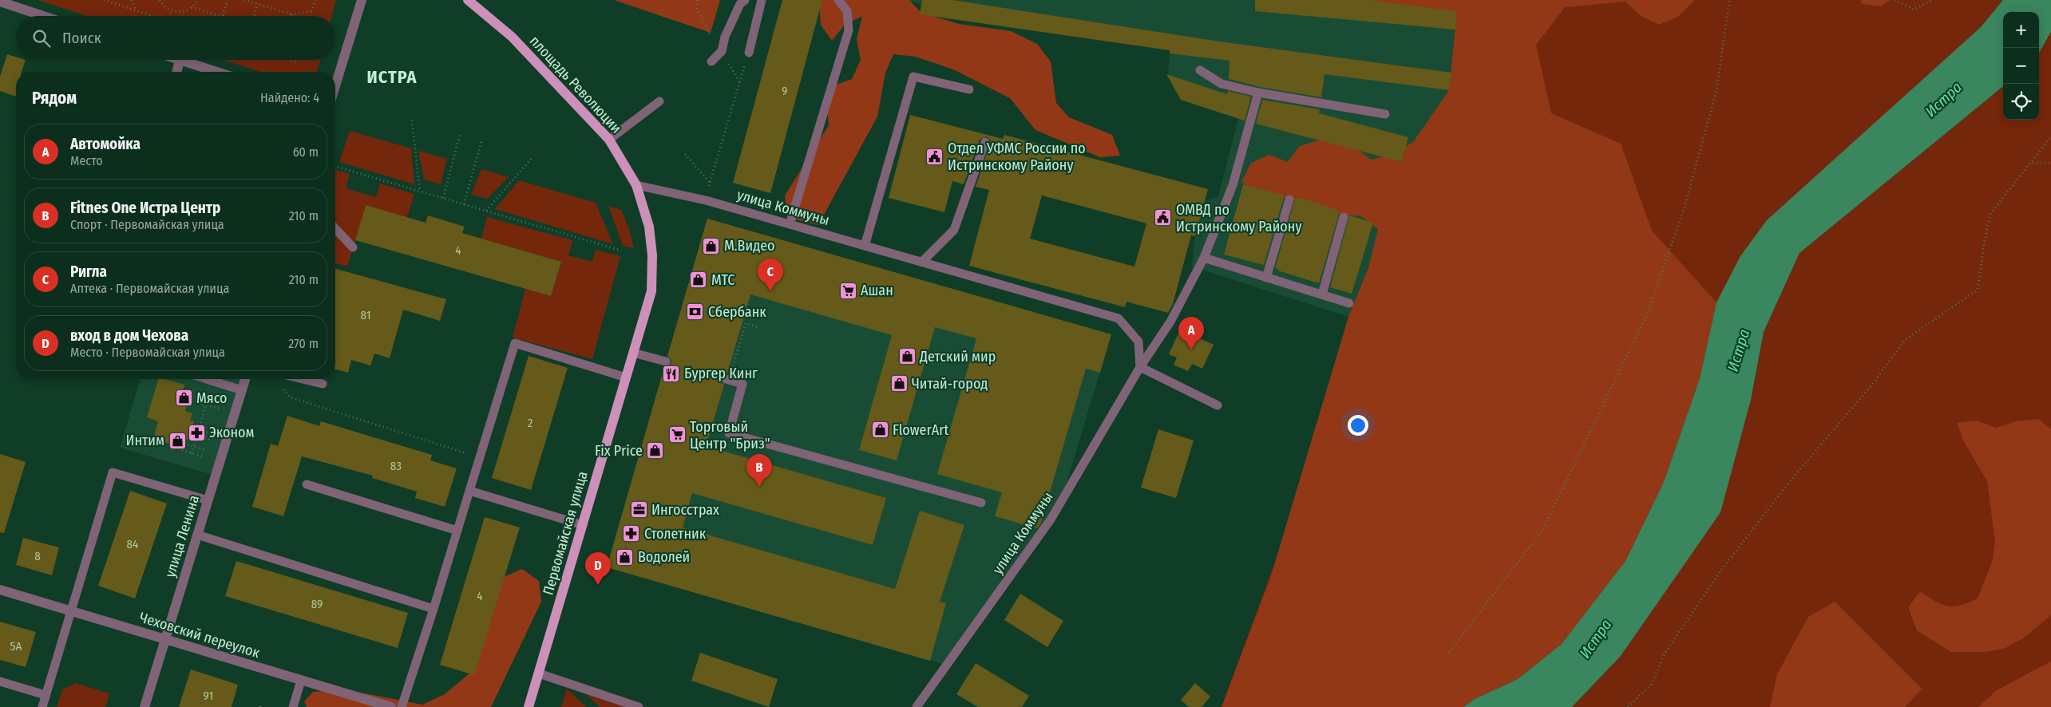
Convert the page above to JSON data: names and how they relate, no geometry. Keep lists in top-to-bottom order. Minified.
{"streets":{"main road":["площадь Революции","Первомайская улица"],"street":["улица Ленина","Чеховский переулок"],"lane":["улица Коммуны"]},"crossings":[["площадь Революции","улица Коммуны"],["площадь Революции","Первомайская улица"],["улица Ленина","Чеховский переулок"]],"districts":["ИСТРА"],"water":["Истра"],"places":{"public building":["Отдел УФМС России по Истринскому Району","ОМВД по Истринскому Району"],"shop":["М.Видео","МТС","Детский мир","Читай-город","Мясо","FlowerArt","Интим","Fix Price","Водолей"],"supermarket":["Ашан","Торговый Центр \"Бриз\""],"bank":["Сбербанк"],"restaurant":["Бургер Кинг"],"pharmacy":["Эконом","Столетник"],"office":["Ингосстрах"]},"house_numbers":["9","4","81","2","83","84","8","4","89","5А","91"],"page":{"map_buttons":["+","−"],"search":"Поиск","heading":["Рядом","Найдено: 4"],"list":[{"mark":"A","name":"Автомойка","note":"Место","value":"60 m"},{"mark":"B","name":"Fitnes One Истра Центр","note":"Спорт · Первомайская улица","value":"210 m"},{"mark":"C","name":"Ригла","note":"Аптека · Первомайская улица","value":"210 m"},{"mark":"D","name":"вход в дом Чехова","note":"Место · Первомайская улица","value":"270 m"}],"pins":["C","A","B","D"]}}
